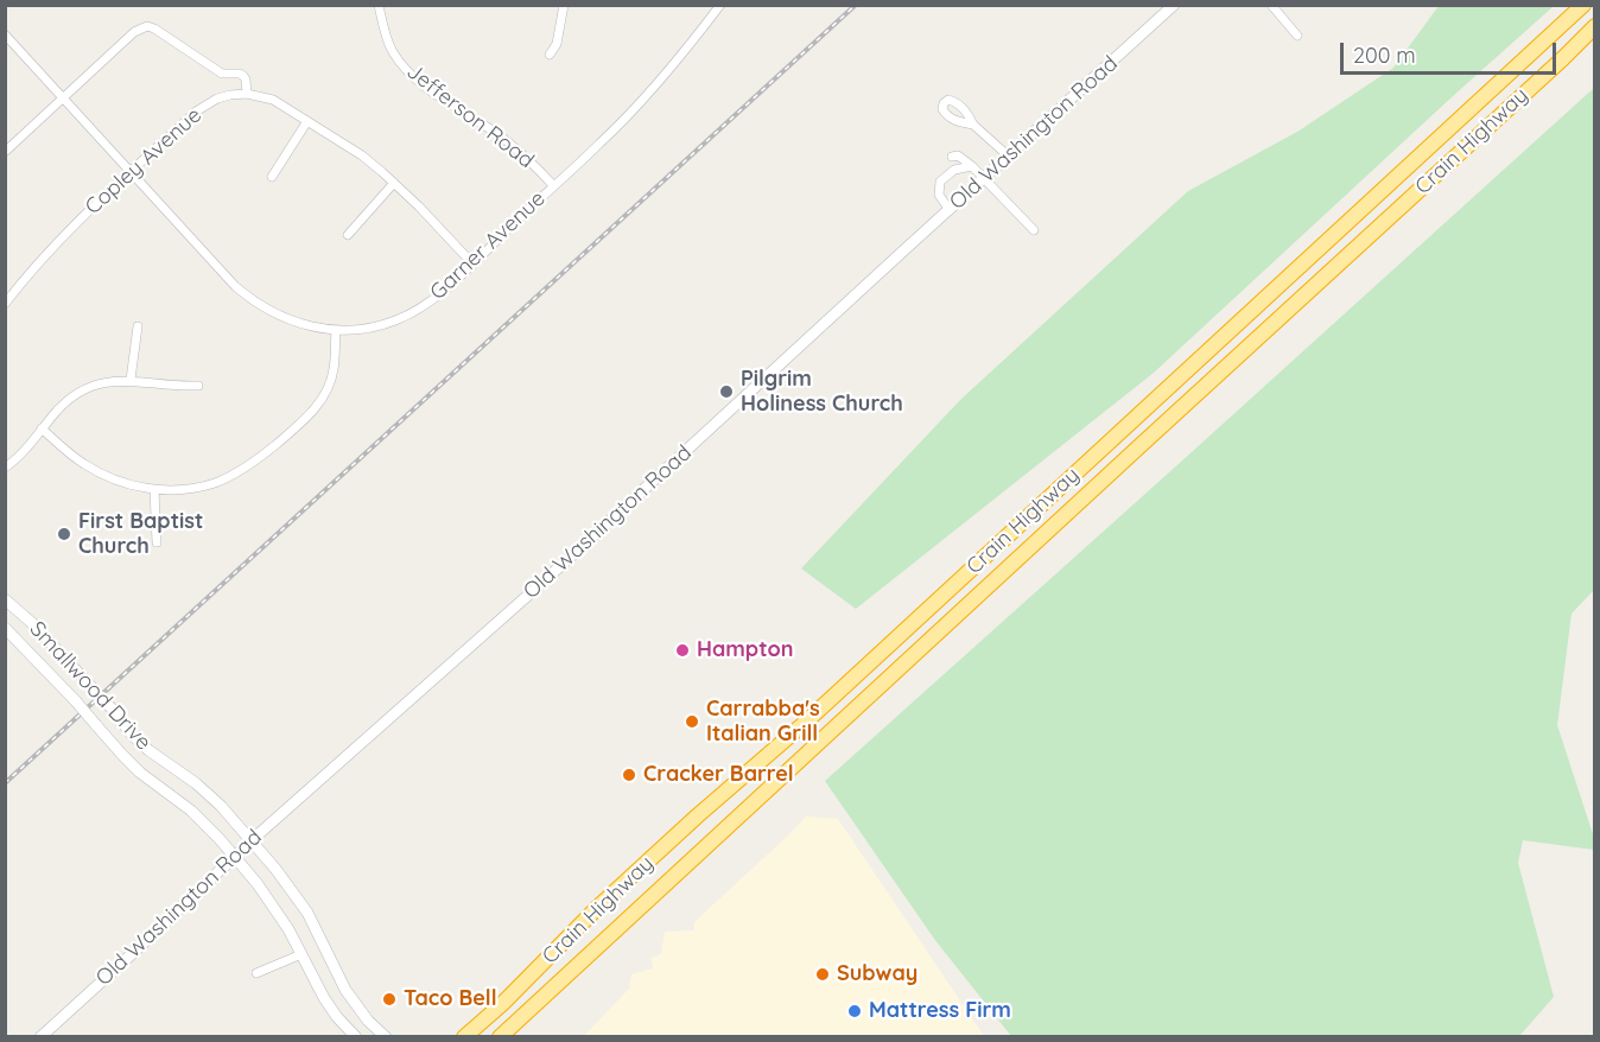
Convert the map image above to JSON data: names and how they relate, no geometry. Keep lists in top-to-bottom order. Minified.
{"streets":{"highway":["Crain Highway"],"main road":["Old Washington Road","Smallwood Drive"],"street":["Jefferson Road","Copley Avenue","Garner Avenue"]},"crossings":[["Jefferson Road","Garner Avenue"],["Old Washington Road","Smallwood Drive"],["Copley Avenue","Garner Avenue"]],"places":["Pilgrim Holiness Church","First Baptist Church","Hampton","Carrabba's Italian Grill","Cracker Barrel","Subway","Taco Bell","Mattress Firm"],"scale_bar":"200 m"}
